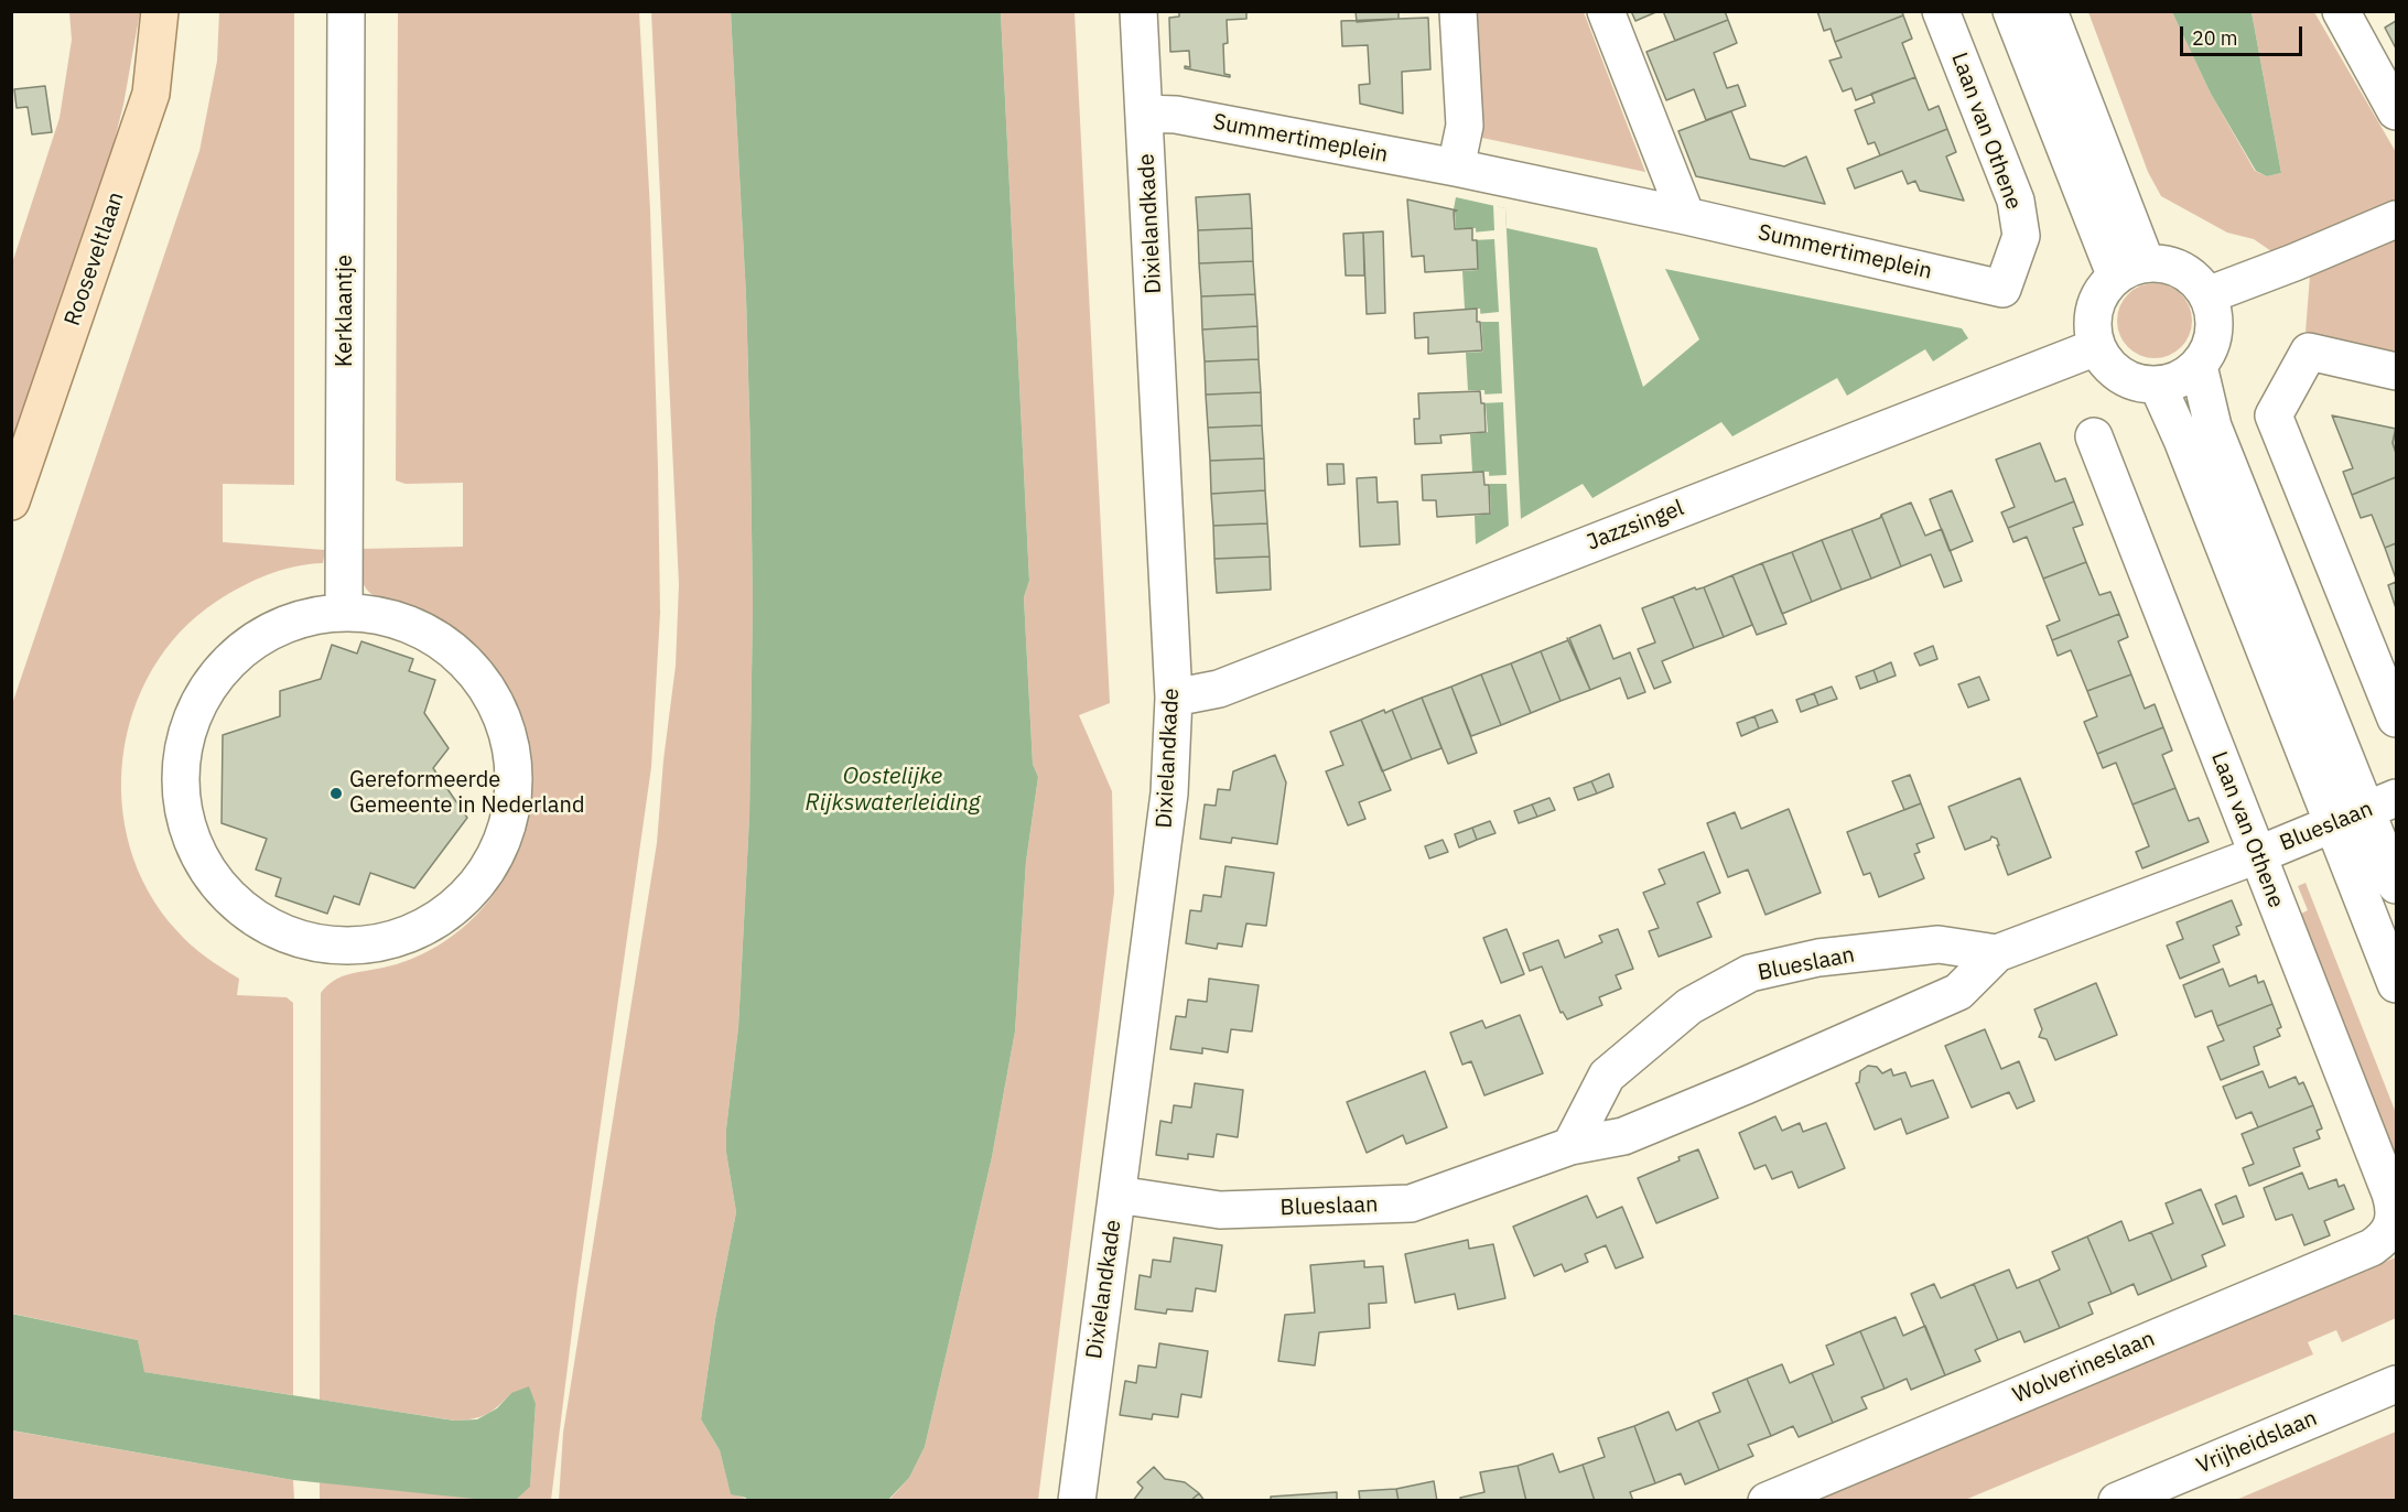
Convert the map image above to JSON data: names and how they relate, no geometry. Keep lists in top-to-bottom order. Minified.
{"streets":{"main road":["Rooseveltlaan"],"street":["Laan van Othene","Summertimeplein","Dixielandkade","Kerklaantje","Jazzsingel","Blueslaan","Wolverineslaan","Vrijheidslaan"]},"crossings":[["Laan van Othene","Summertimeplein"],["Laan van Othene","Blueslaan"],["Laan van Othene","Wolverineslaan"],["Summertimeplein","Dixielandkade"],["Dixielandkade","Jazzsingel"],["Dixielandkade","Blueslaan"]],"water":["Oostelijke Rijkswaterleiding"],"places":["Gereformeerde Gemeente in Nederland"],"scale_bar":"20 m"}
